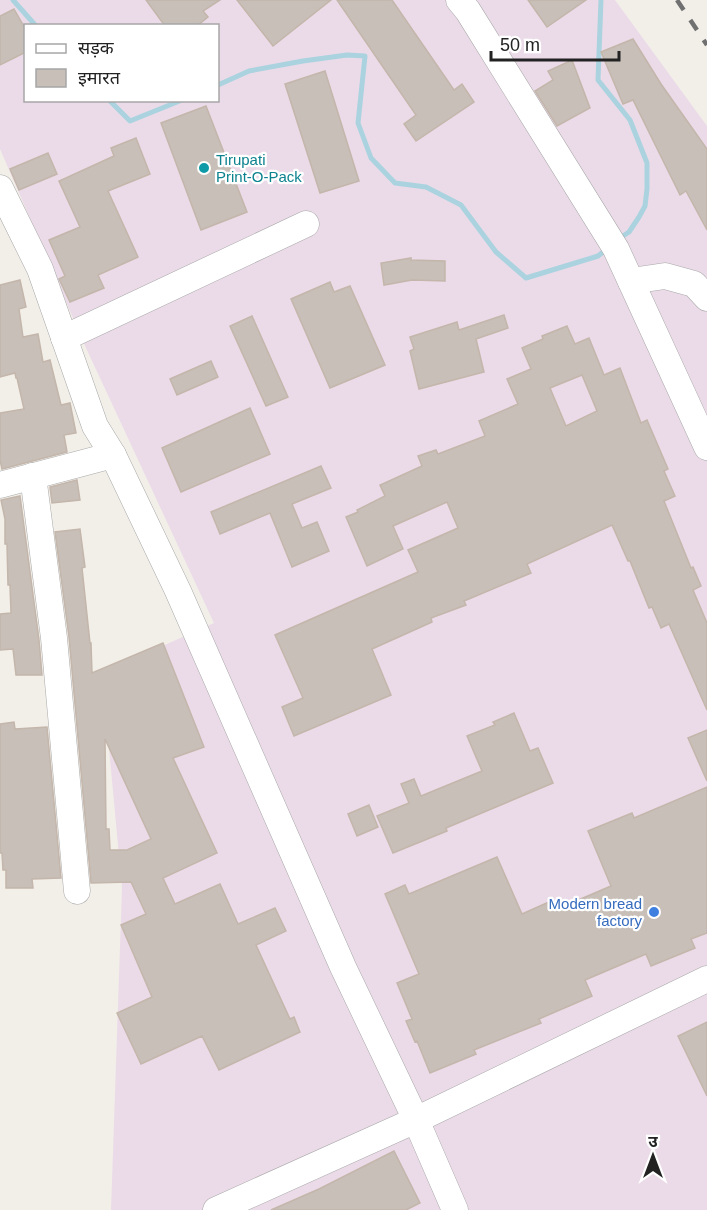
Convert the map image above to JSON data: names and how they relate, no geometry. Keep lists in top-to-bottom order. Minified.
{"places":["Tirupati Print-O-Pack","Modern bread factory"],"legend":["सड़क","इमारत"],"scale_bar":"50 m","north":"top"}
